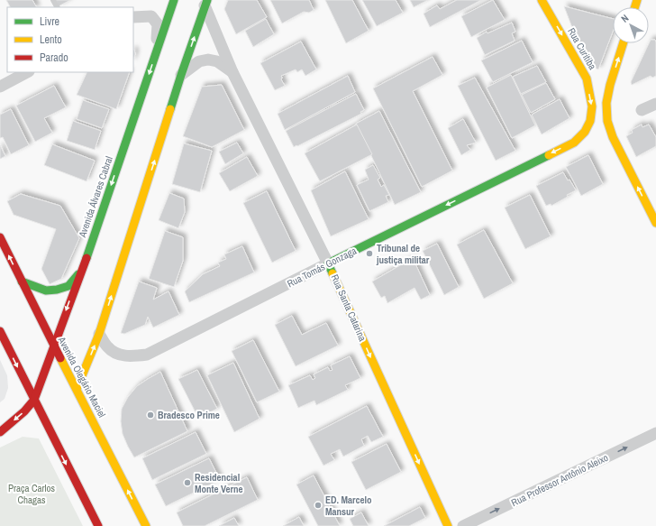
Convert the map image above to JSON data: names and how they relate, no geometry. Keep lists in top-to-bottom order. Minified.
{"streets":{"street":["Rua Curitiba","Avenida Álvares Cabral","Rua Tomás Gonzaga","Rua Santa Catarina","Avenida Olegário Maciel","Rua Professor Antônio Aleixo"]},"crossings":[["Rua Curitiba","Rua Tomás Gonzaga"],["Avenida Álvares Cabral","Avenida Olegário Maciel"],["Rua Tomás Gonzaga","Rua Santa Catarina"]],"one_way":["Rua Tomás Gonzaga","Rua Santa Catarina","Rua Professor Antônio Aleixo"],"parks":["Praça Carlos Chagas"],"places":["Tribunal de justiça militar","Bradesco Prime","Residencial Monte Verne","ED. Marcelo Mansur"],"legend":["Livre","Lento","Parado"],"north":"top left"}
